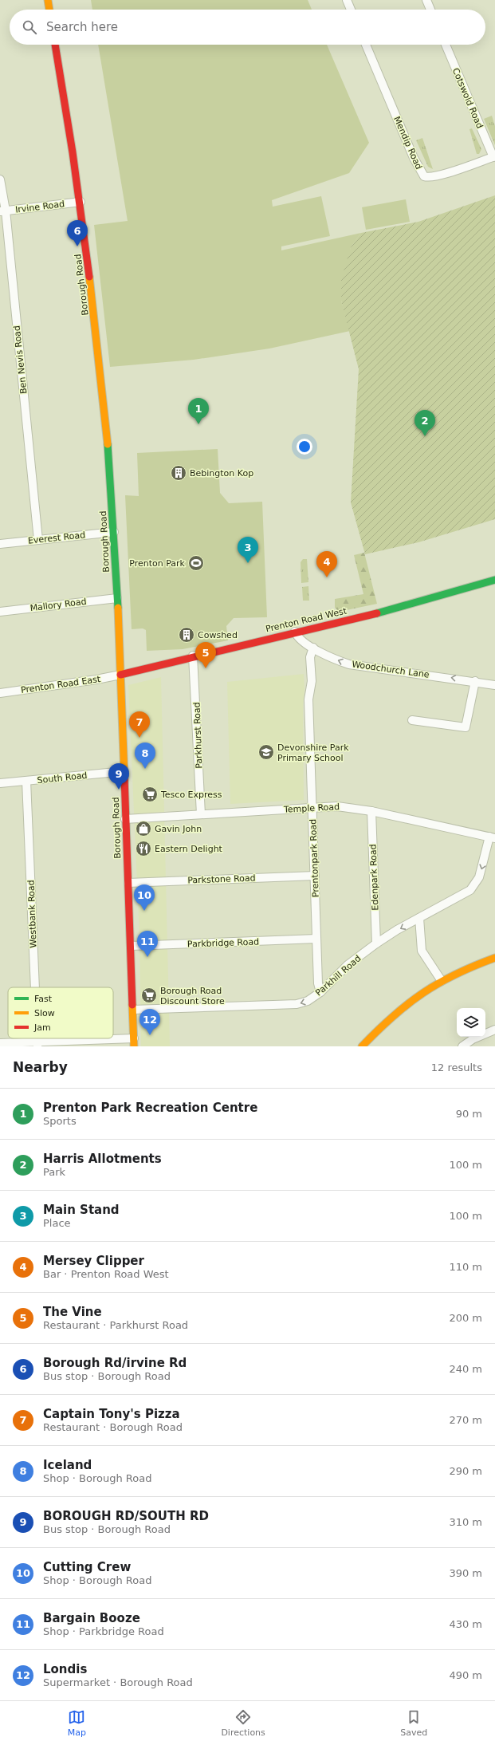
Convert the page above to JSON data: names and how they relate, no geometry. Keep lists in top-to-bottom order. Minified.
{"streets":{"main road":["Borough Road","Prenton Road West"],"street":["Cotswold Road","Mendip Road","Irvine Road","Ben Nevis Road","Everest Road","Mallory Road","Woodchurch Lane","Prenton Road East","Parkhurst Road","South Road","Temple Road","Prentonpark Road","Edenpark Road","Parkstone Road","Westbank Road","Parkbridge Road","Parkhill Road"]},"crossings":[["Cotswold Road","Mendip Road"],["Irvine Road","Borough Road"],["Irvine Road","Ben Nevis Road"],["Borough Road","Everest Road"],["Borough Road","Mallory Road"],["Borough Road","Prenton Road West"],["Borough Road","Prenton Road East"],["Borough Road","South Road"],["Borough Road","Temple Road"],["Borough Road","Parkstone Road"],["Borough Road","Parkbridge Road"],["Borough Road","Parkhill Road"],["Ben Nevis Road","Everest Road"],["Prenton Road West","Woodchurch Lane"],["Prenton Road West","Prenton Road East"],["Prenton Road West","Parkhurst Road"],["Woodchurch Lane","Prentonpark Road"],["Parkhurst Road","Temple Road"],["South Road","Westbank Road"],["Temple Road","Prentonpark Road"],["Temple Road","Edenpark Road"],["Temple Road","Parkhill Road"],["Prentonpark Road","Parkstone Road"],["Prentonpark Road","Parkbridge Road"],["Prentonpark Road","Parkhill Road"],["Edenpark Road","Parkhill Road"]],"one_way":["Woodchurch Lane","Parkhill Road"],"places":{"building":["Bebington Kop","Cowshed"],"sports":["Prenton Park"],"school or university":["Devonshire Park Primary School"],"supermarket":["Tesco Express","Borough Road Discount Store"],"shop":["Gavin John"],"restaurant":["Eastern Delight"]},"legend":["Fast","Slow","Jam"],"page":{"search":"Search here","pins":["6","1","2","3","4","5","7","8","9","10","11","12"],"heading":["Nearby","12 results"],"list":[{"mark":"1","name":"Prenton Park Recreation Centre","note":"Sports","value":"90 m"},{"mark":"2","name":"Harris Allotments","note":"Park","value":"100 m"},{"mark":"3","name":"Main Stand","note":"Place","value":"100 m"},{"mark":"4","name":"Mersey Clipper","note":"Bar · Prenton Road West","value":"110 m"},{"mark":"5","name":"The Vine","note":"Restaurant · Parkhurst Road","value":"200 m"},{"mark":"6","name":"Borough Rd/irvine Rd","note":"Bus stop · Borough Road","value":"240 m"},{"mark":"7","name":"Captain Tony's Pizza","note":"Restaurant · Borough Road","value":"270 m"},{"mark":"8","name":"Iceland","note":"Shop · Borough Road","value":"290 m"},{"mark":"9","name":"BOROUGH RD/SOUTH RD","note":"Bus stop · Borough Road","value":"310 m"},{"mark":"10","name":"Cutting Crew","note":"Shop · Borough Road","value":"390 m"},{"mark":"11","name":"Bargain Booze","note":"Shop · Parkbridge Road","value":"430 m"},{"mark":"12","name":"Londis","note":"Supermarket · Borough Road","value":"490 m"}],"nav":["Map","Directions","Saved"]}}
